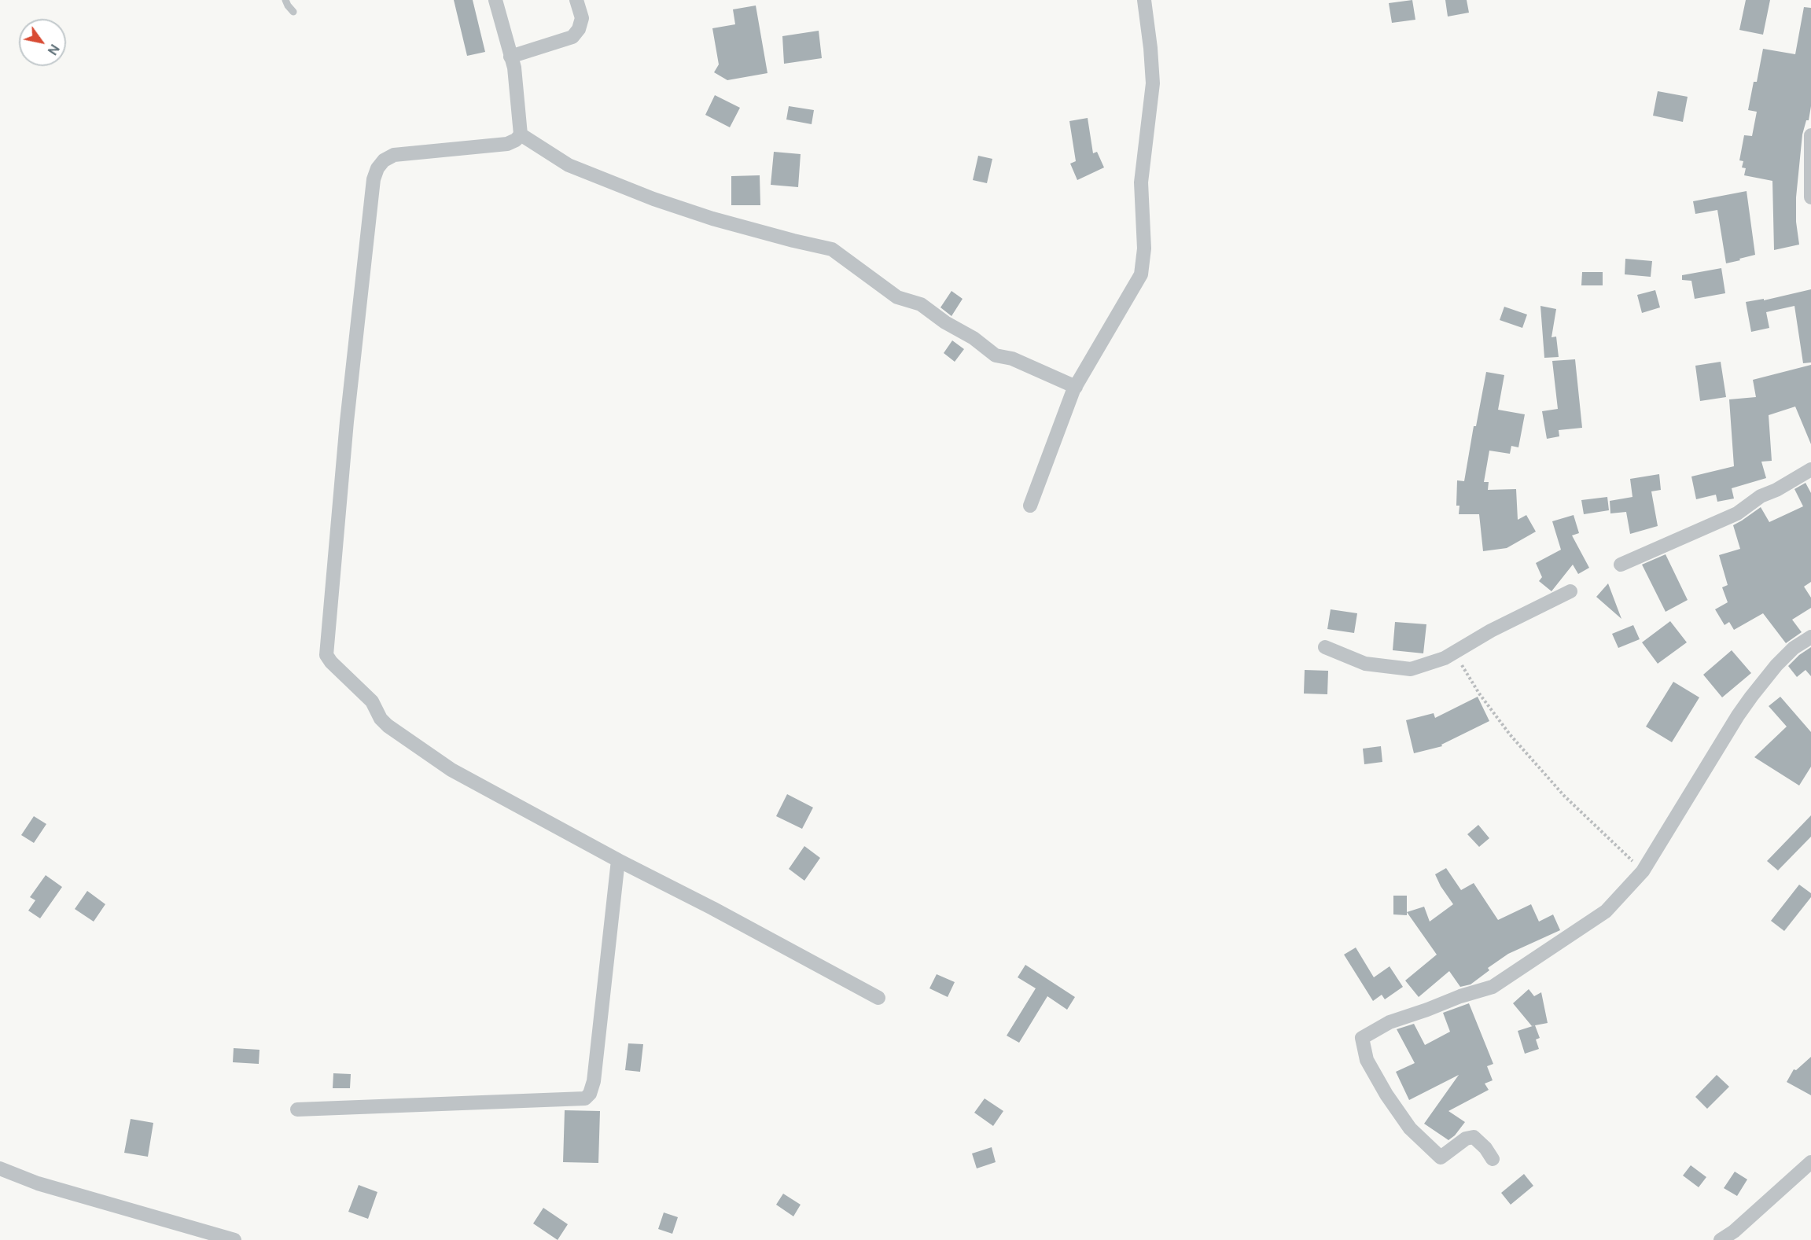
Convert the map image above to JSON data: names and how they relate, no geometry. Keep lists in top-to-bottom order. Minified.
{"north":"bottom right"}
